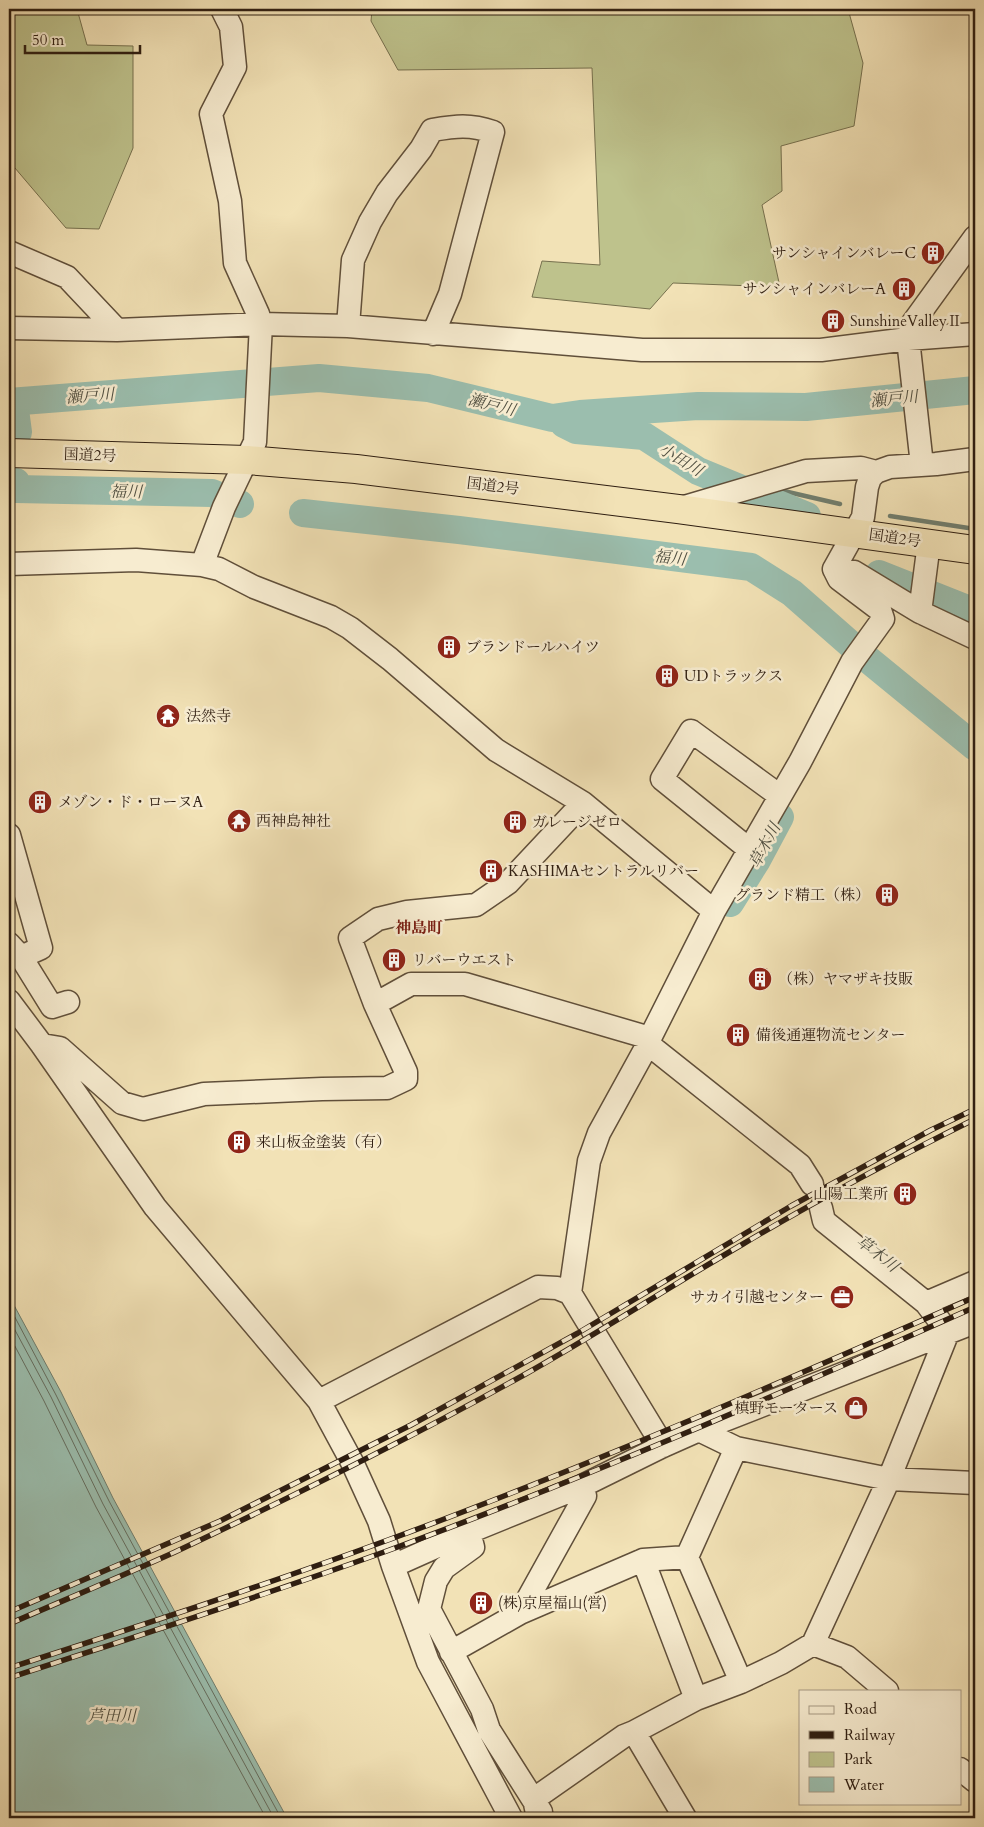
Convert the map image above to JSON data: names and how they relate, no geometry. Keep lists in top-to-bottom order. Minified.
{"streets":{"highway":["国道2号"]},"districts":["神島町"],"water":["瀬戸川","小田川","福川","草木川","芦田川"],"places":{"building":["サンシャインバレーC","サンシャインバレーA","SunshineValleyⅡ","ブランドールハイツ","UDトラックス","メゾン・ド・ローヌA","ガレージゼロ","KASHIMAセントラルリバー","グランド精工（株）","リバーウエスト","（株）ヤマザキ技販","備後通運物流センター","来山板金塗装（有）","山陽工業所","(株)京屋福山(営)"],"temple":["法然寺","西神島神社"],"office":["サカイ引越センター"],"shop":["槙野モータース"]},"legend":["Road","Railway","Park","Water"],"scale_bar":"50 m"}
